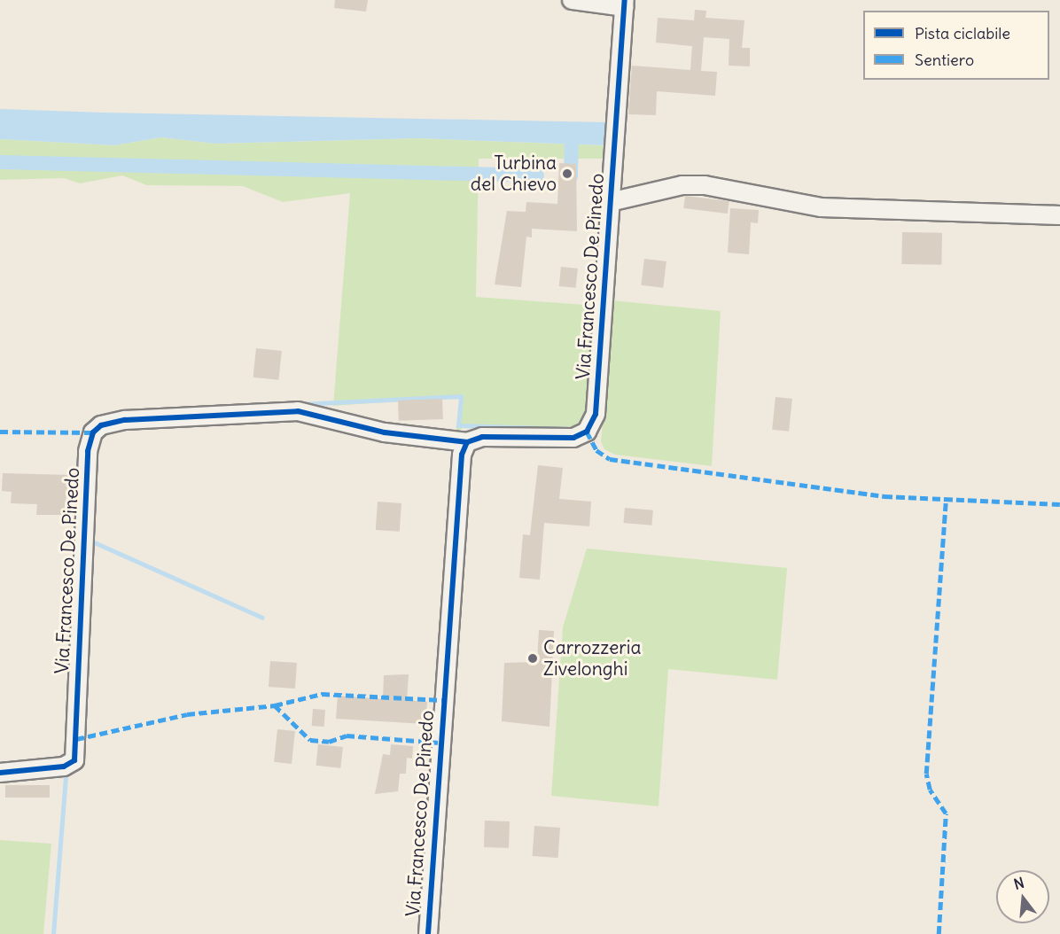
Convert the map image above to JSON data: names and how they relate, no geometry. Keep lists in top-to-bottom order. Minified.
{"streets":{"street":["Via Francesco De Pinedo"]},"places":["Turbina del Chievo","Carrozzeria Zivelonghi"],"legend":["Pista ciclabile","Sentiero"],"north":"top"}
